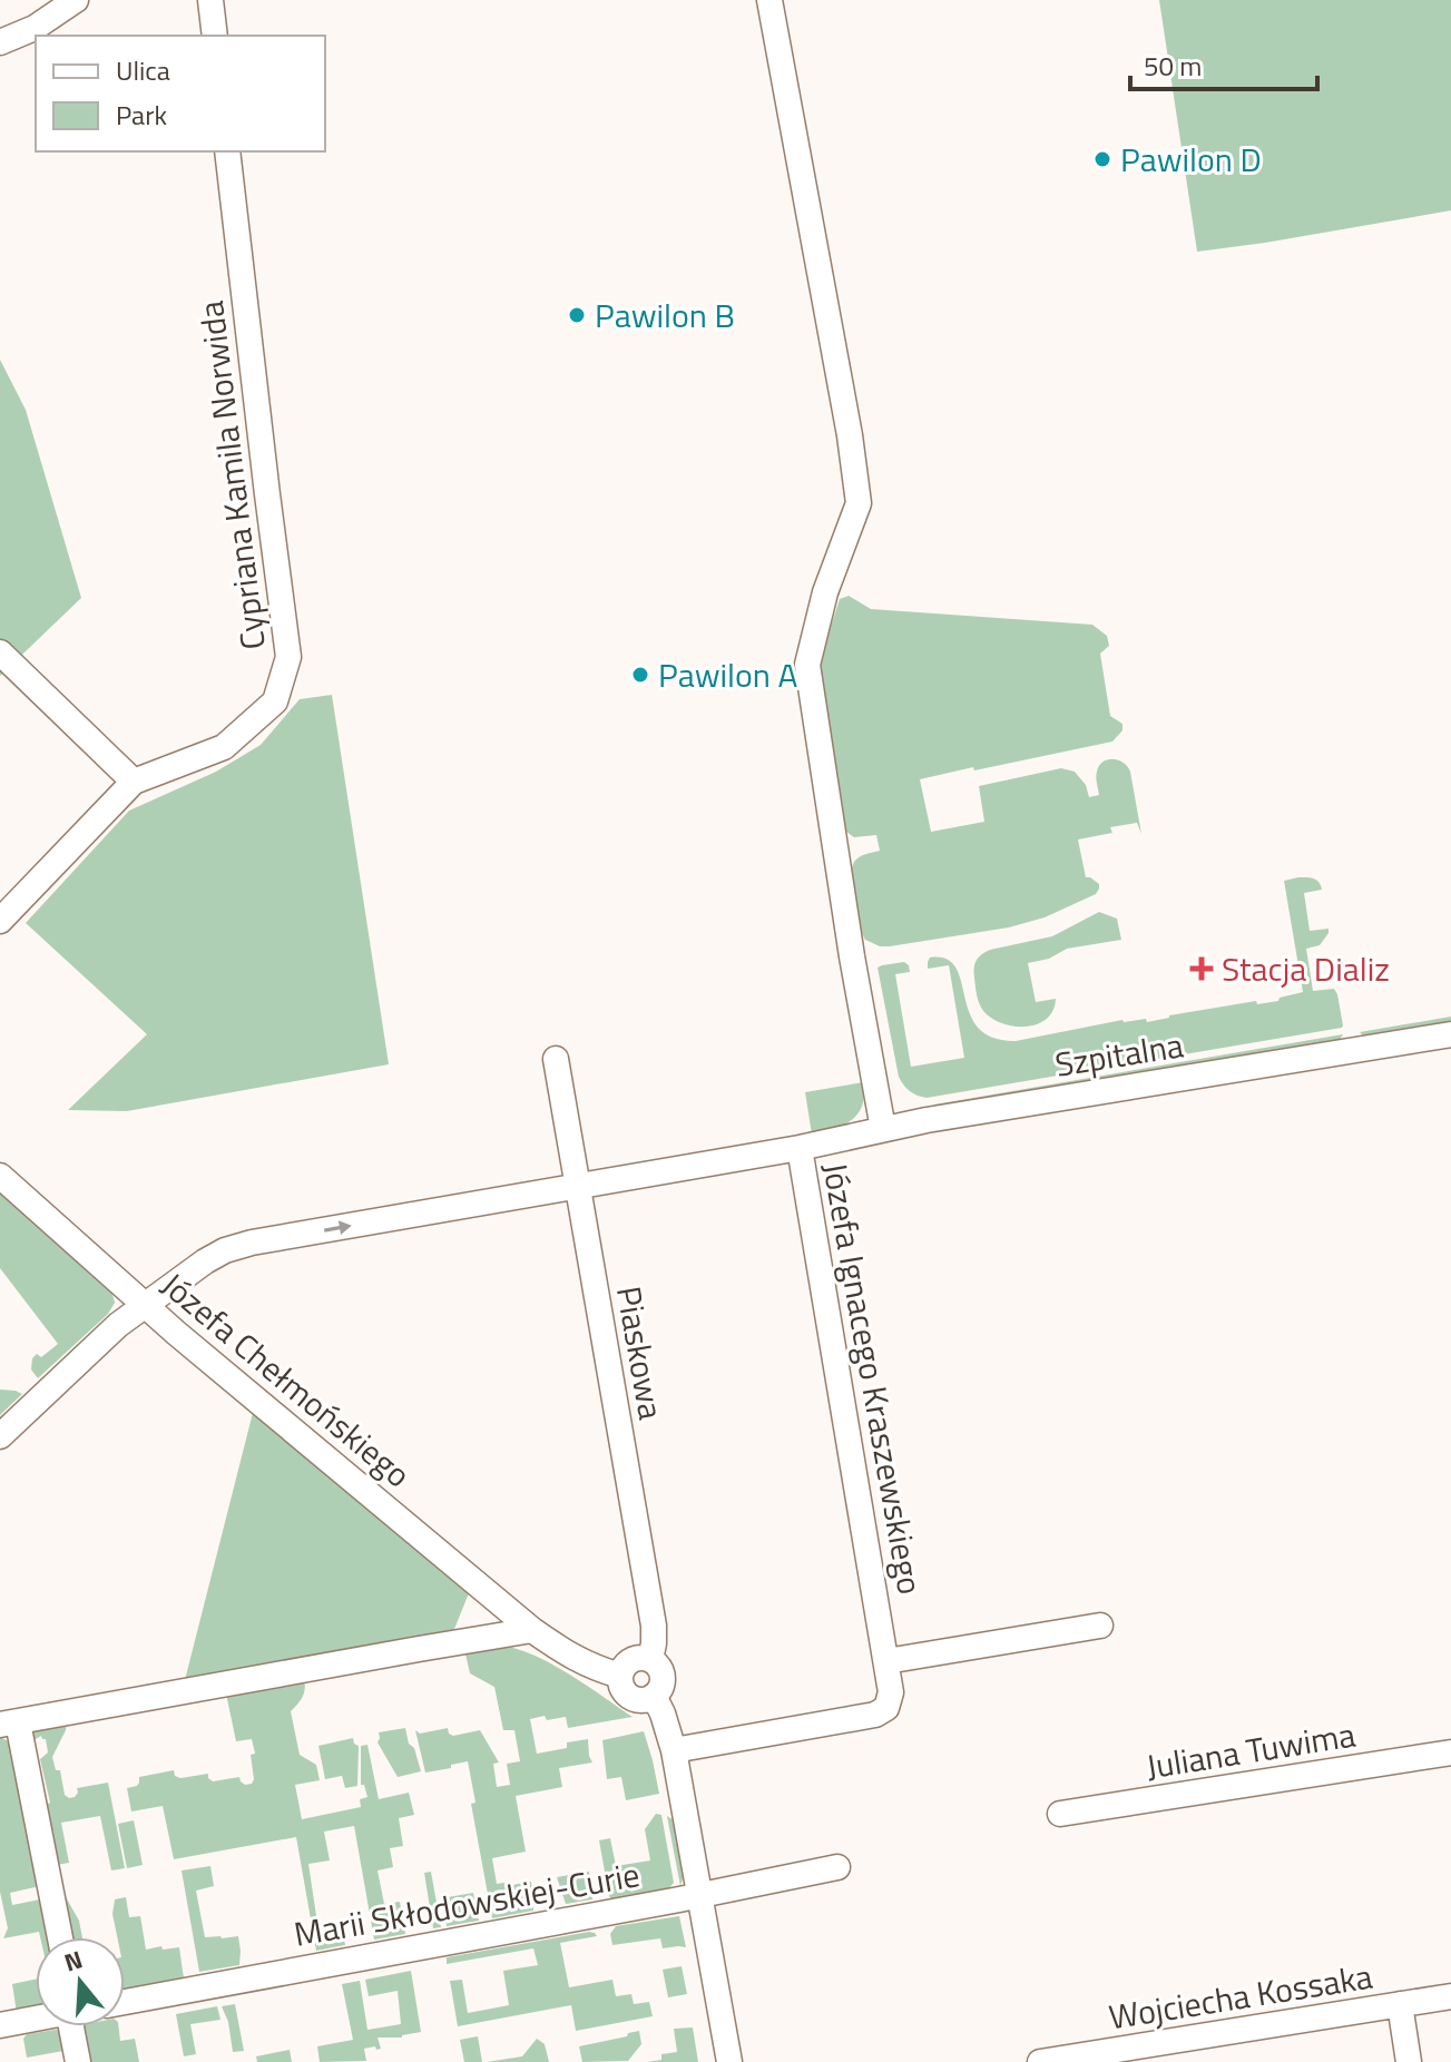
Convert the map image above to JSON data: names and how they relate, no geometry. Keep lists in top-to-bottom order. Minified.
{"streets":{"street":["Cypriana Kamila Norwida","Szpitalna","Piaskowa","Józefa Ignacego Kraszewskiego","Józefa Chełmońskiego","Juliana Tuwima","Marii Skłodowskiej-Curie","Wojciecha Kossaka"]},"crossings":[["Szpitalna","Józefa Ignacego Kraszewskiego"],["Piaskowa","Józefa Ignacego Kraszewskiego"],["Piaskowa","Józefa Chełmońskiego"],["Józefa Ignacego Kraszewskiego","Józefa Chełmońskiego"]],"places":{"other":["Pawilon D","Pawilon B","Pawilon A"],"health":["Stacja Dializ"]},"legend":["Ulica","Park"],"scale_bar":"50 m","north":"top"}
